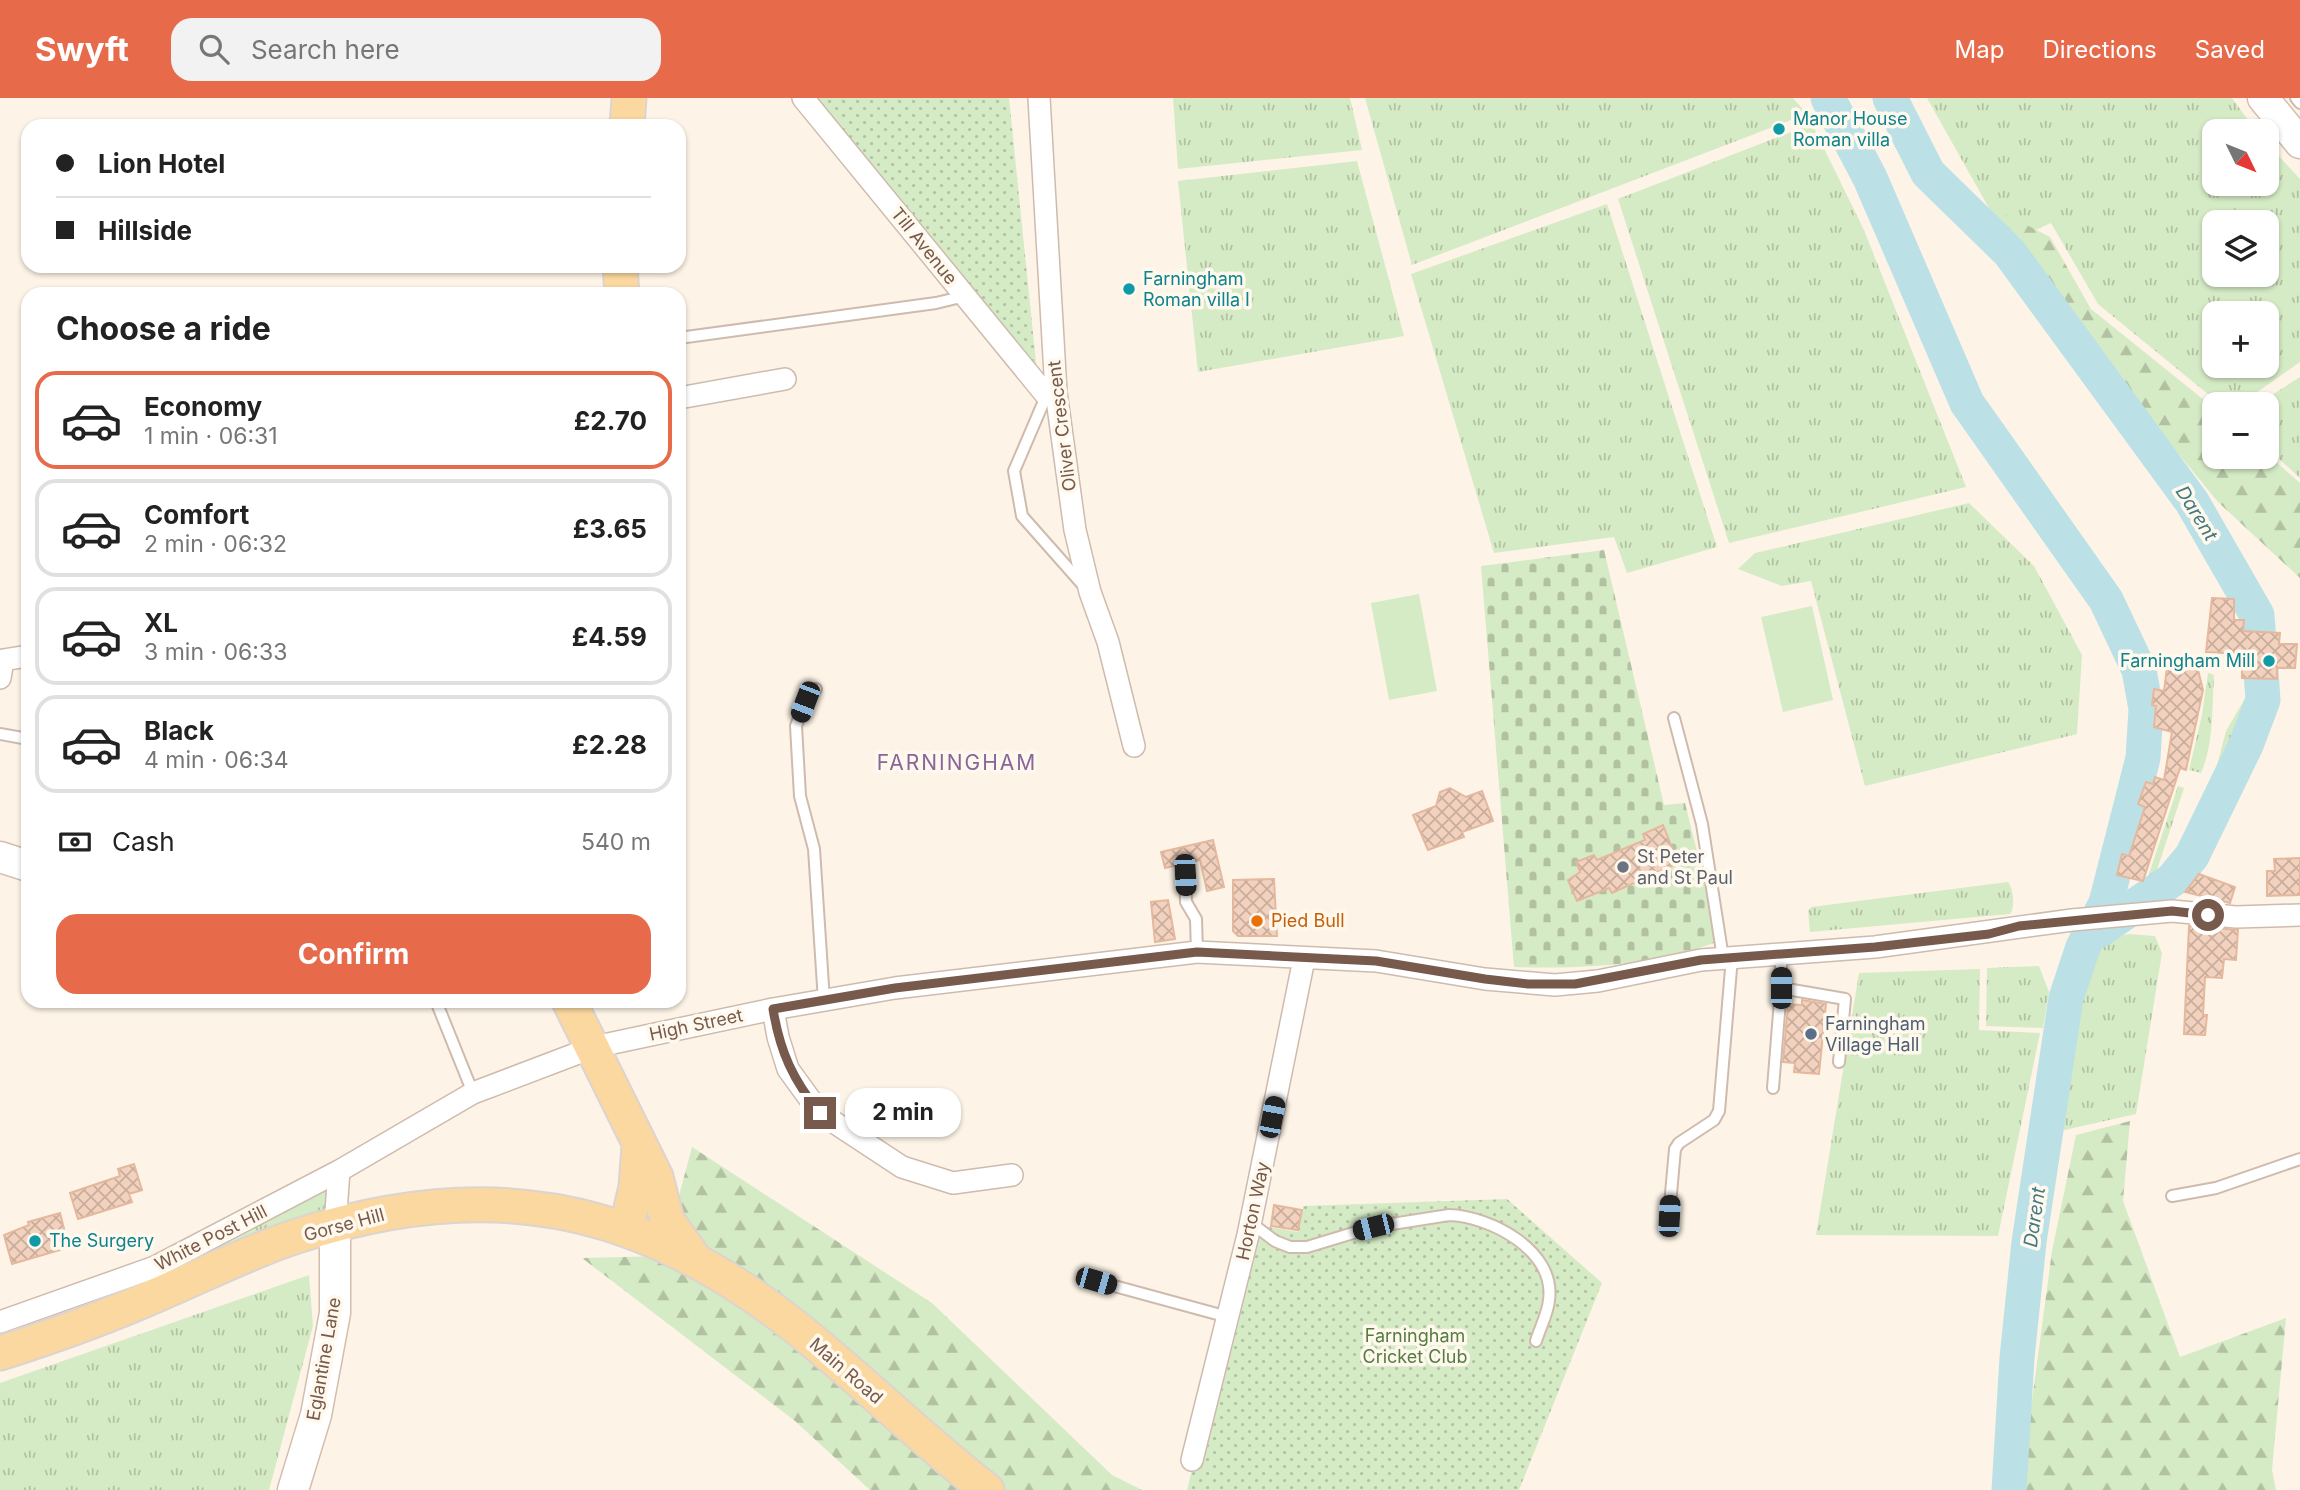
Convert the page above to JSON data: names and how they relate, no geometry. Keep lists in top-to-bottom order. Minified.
{"streets":{"main road":["Gorse Hill","Main Road"],"street":["Till Avenue","Oliver Crescent","High Street","Horton Way","White Post Hill","Eglantine Lane"]},"crossings":[["Till Avenue","Oliver Crescent"],["High Street","Horton Way"],["High Street","White Post Hill"],["Gorse Hill","Eglantine Lane"],["Gorse Hill","Main Road"]],"districts":["FARNINGHAM"],"water":["Darent"],"parks":["Farningham Cricket Club"],"places":["Manor House Roman villa","Farningham Roman villa I","Farningham Mill","St Peter and St Paul","Pied Bull","Farningham Village Hall","The Surgery"],"north":"bottom right","page":{"header":"Swyft","search":"Search here","nav":["Map","Directions","Saved"],"map_buttons":["+","−"],"banner":["Lion Hotel","Hillside"],"heading":"Choose a ride","list":[{"name":"Economy","note":"1 min · 06:31","value":"£2.70"},{"name":"Comfort","note":"2 min · 06:32","value":"£3.65"},{"name":"XL","note":"3 min · 06:33","value":"£4.59"},{"name":"Black","note":"4 min · 06:34","value":"£2.28"}],"pay":["Cash","540 m"],"buttons":"Confirm","bubble":"2 min"}}
